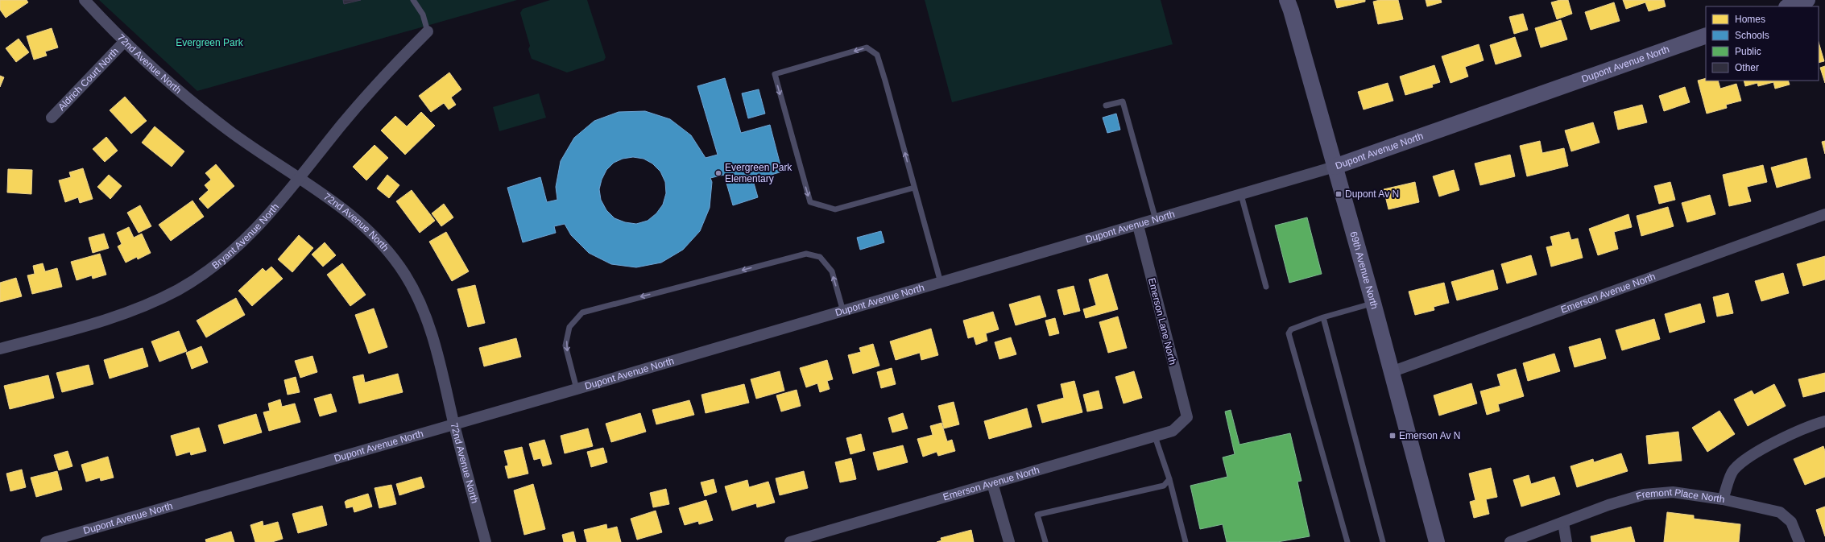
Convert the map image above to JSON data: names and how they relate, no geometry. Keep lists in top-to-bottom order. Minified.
{"streets":{"street":["72nd Avenue North","Dupont Avenue North","Aldrich Court North","Bryant Avenue North","69th Avenue North","Emerson Avenue North","Emerson Lane North","Fremont Place North"]},"crossings":[["72nd Avenue North","Dupont Avenue North"],["72nd Avenue North","Aldrich Court North"],["72nd Avenue North","Bryant Avenue North"],["Dupont Avenue North","69th Avenue North"],["Dupont Avenue North","Emerson Lane North"],["69th Avenue North","Emerson Avenue North"],["Emerson Avenue North","Emerson Lane North"]],"parks":["Evergreen Park"],"places":{"other":["Evergreen Park Elementary"],"transit":["Dupont Av N","Emerson Av N"]},"legend":["Homes","Schools","Public","Other"]}
